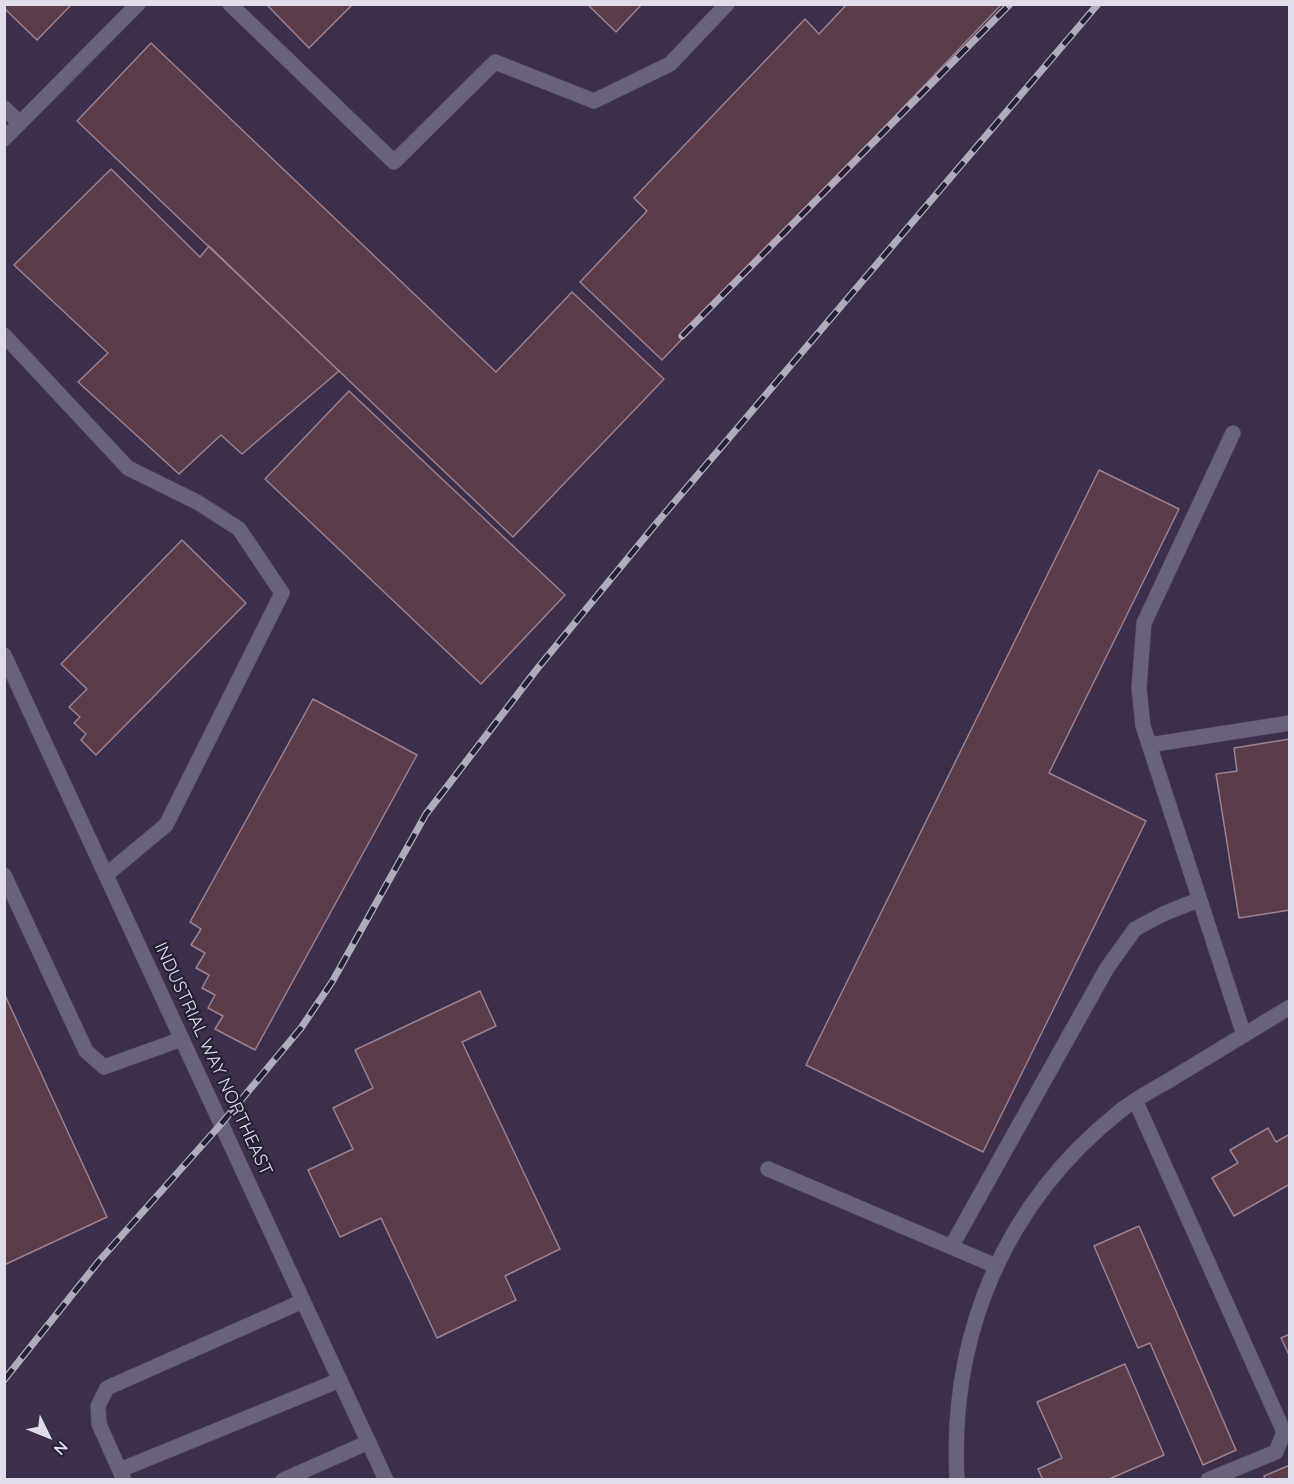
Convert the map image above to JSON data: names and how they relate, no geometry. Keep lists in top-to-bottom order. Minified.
{"streets":{"street":["INDUSTRIAL WAY NORTHEAST"]},"north":"bottom right"}
